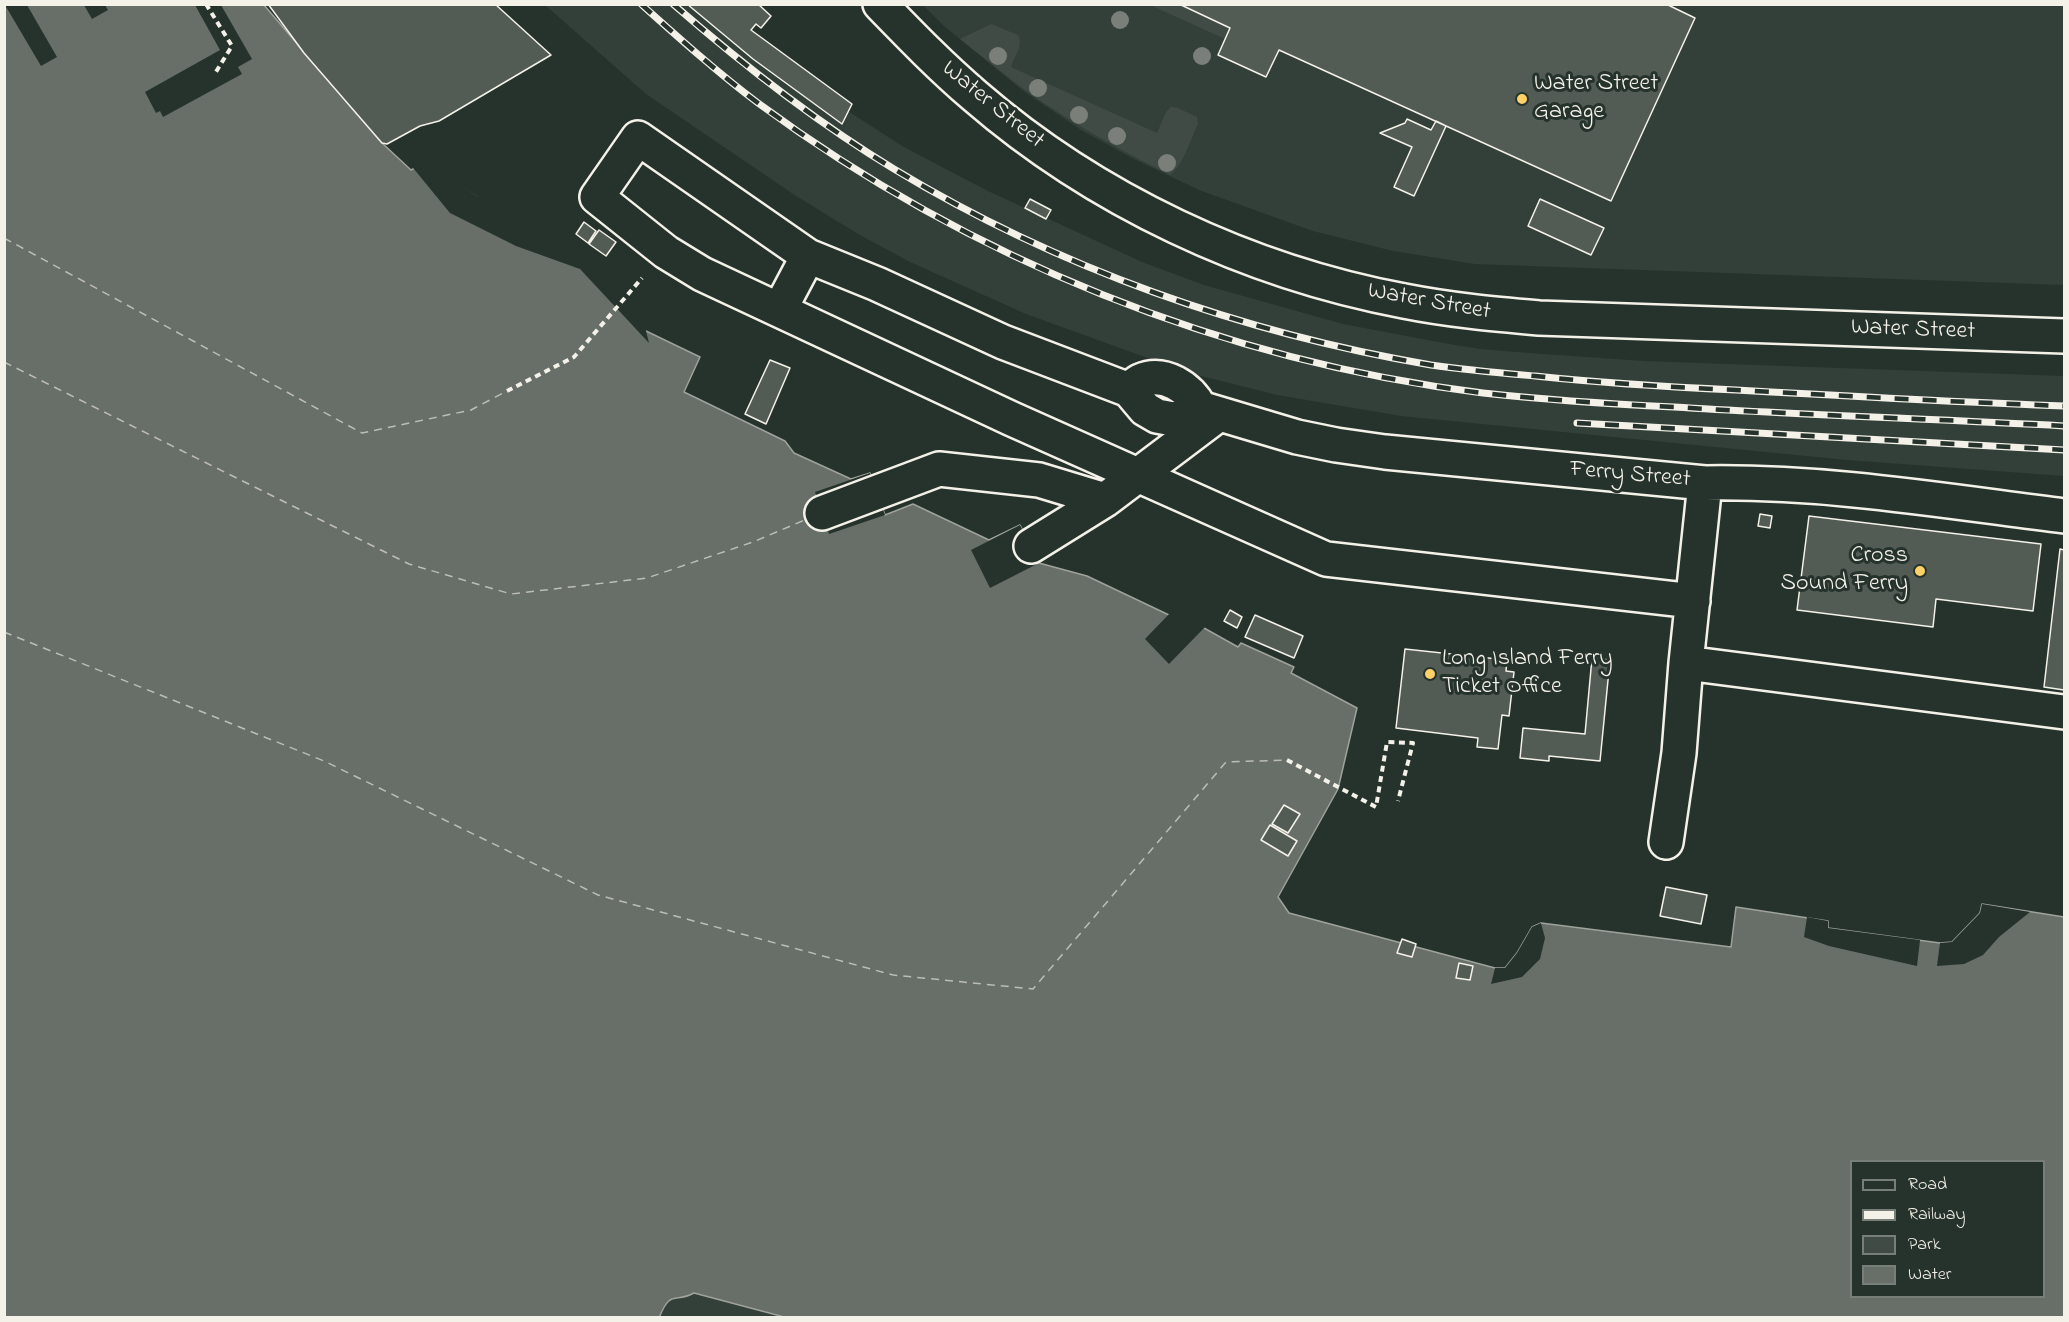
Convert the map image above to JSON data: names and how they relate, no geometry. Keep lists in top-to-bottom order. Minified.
{"streets":{"main road":["Water Street","Ferry Street"]},"places":["Water Street Garage","Cross Sound Ferry","Long Island Ferry Ticket Office"],"legend":["Road","Railway","Park","Water"]}
